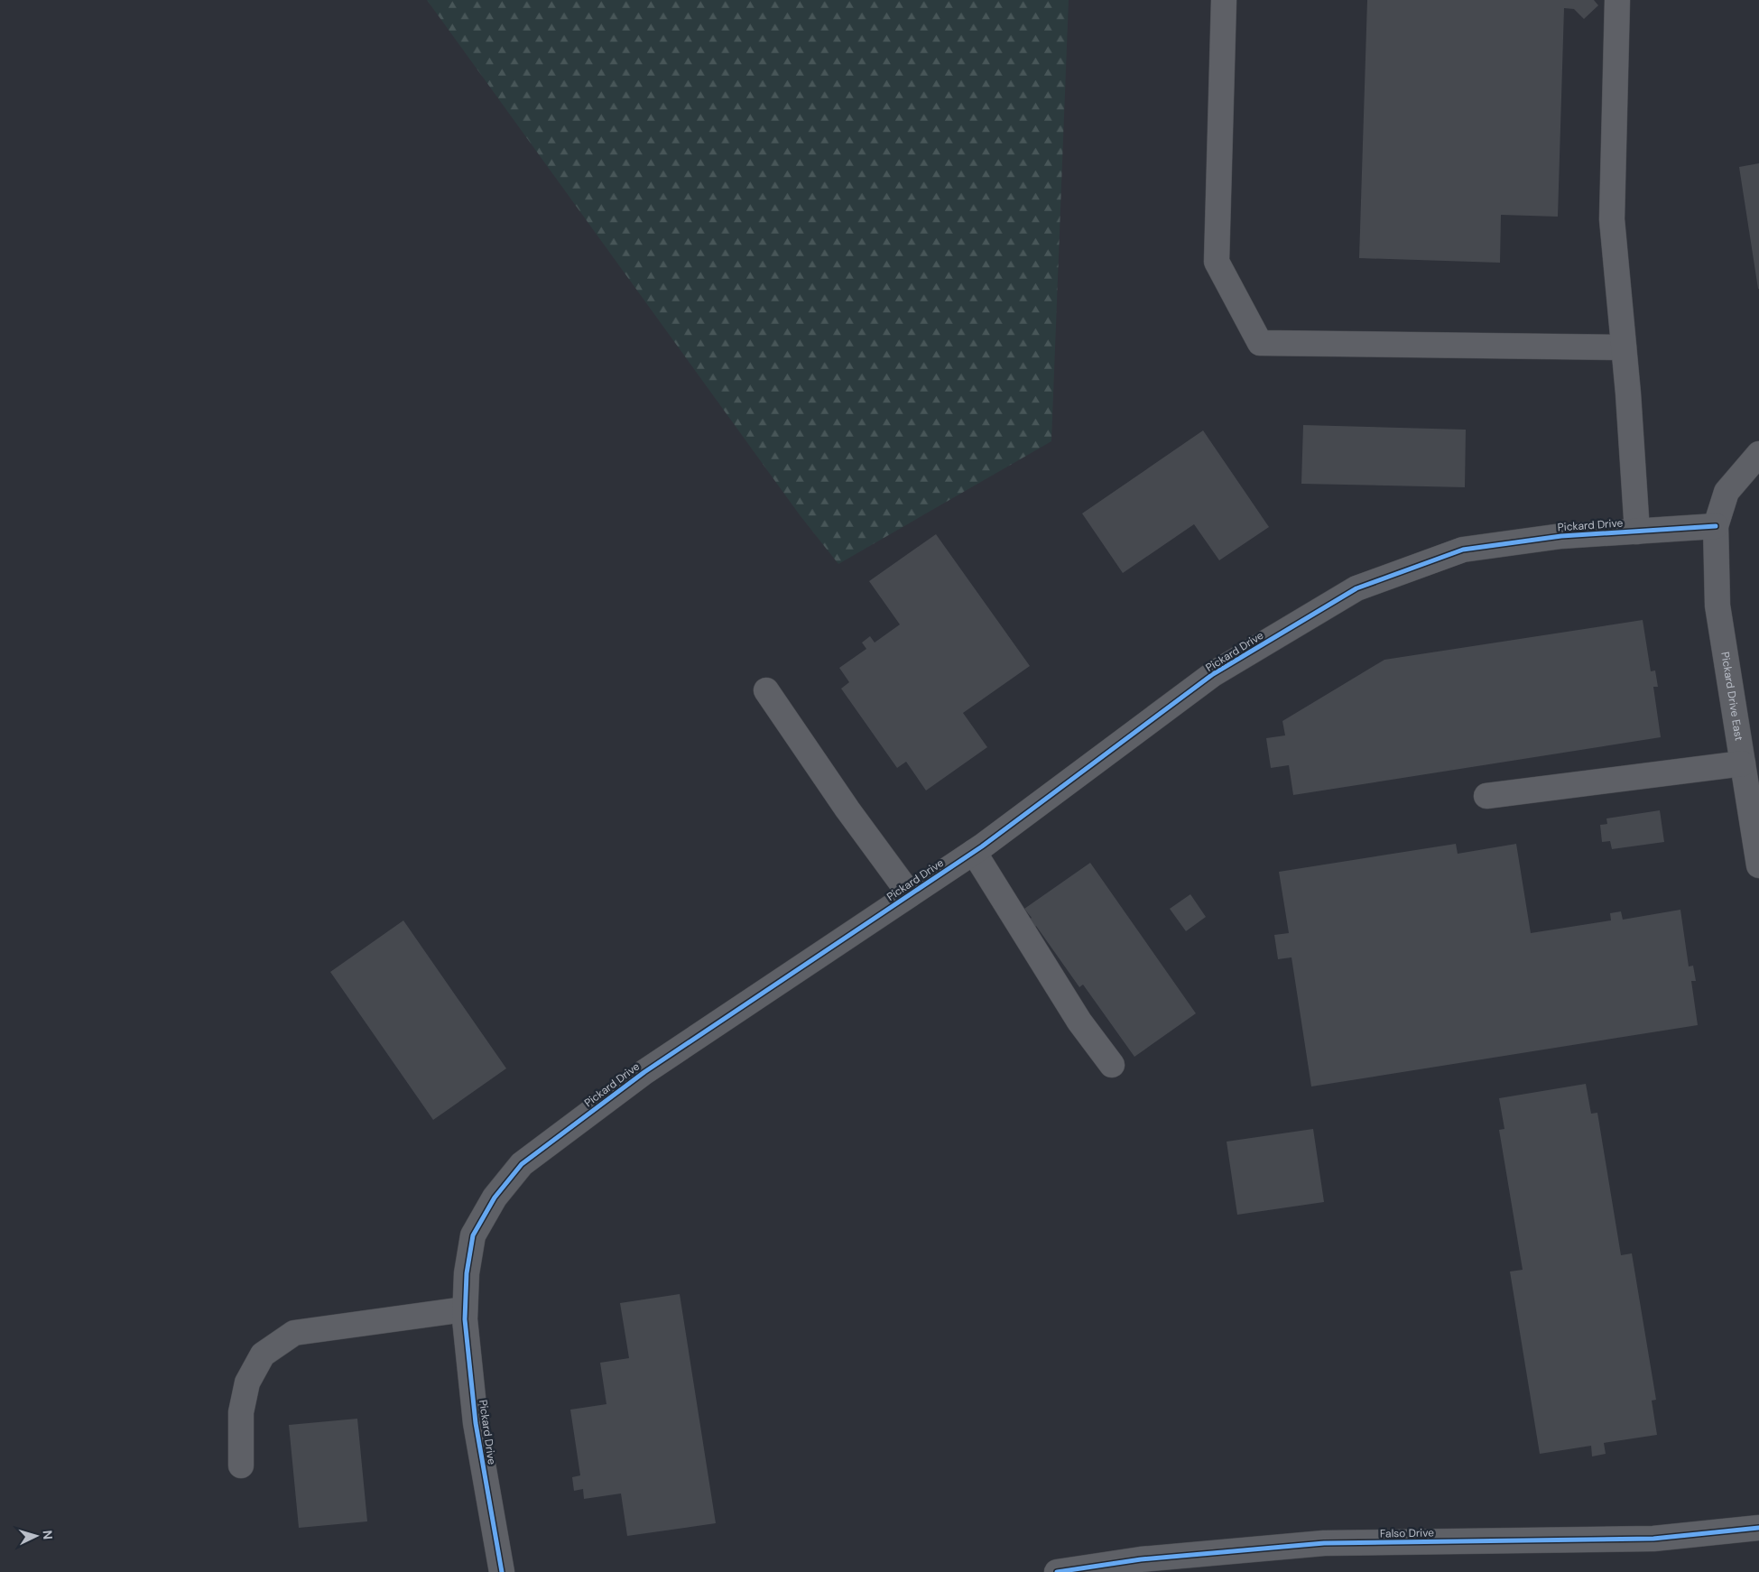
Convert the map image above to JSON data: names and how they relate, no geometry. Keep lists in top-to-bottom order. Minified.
{"streets":{"street":["Pickard Drive","Pickard Drive East","Falso Drive"]},"crossings":[["Pickard Drive","Pickard Drive East"]],"north":"right"}
